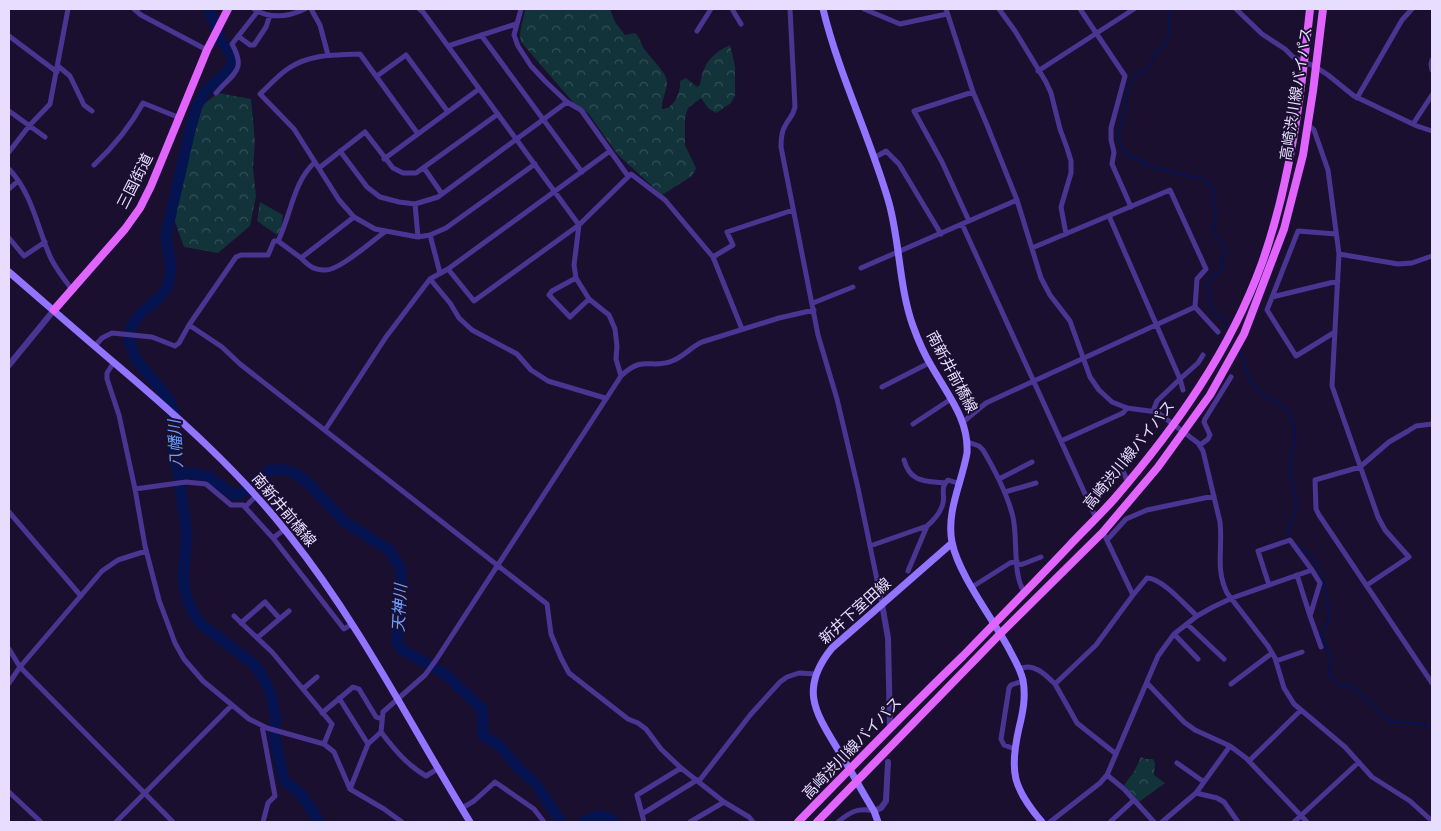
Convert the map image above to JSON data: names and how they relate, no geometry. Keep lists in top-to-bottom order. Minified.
{"streets":{"main road":["高崎渋川線バイパス","三国街道","南新井前橋線","新井下室田線"]},"crossings":[["高崎渋川線バイパス","南新井前橋線"],["高崎渋川線バイパス","新井下室田線"],["三国街道","南新井前橋線"],["南新井前橋線","新井下室田線"]],"water":["八幡川","天神川"]}
